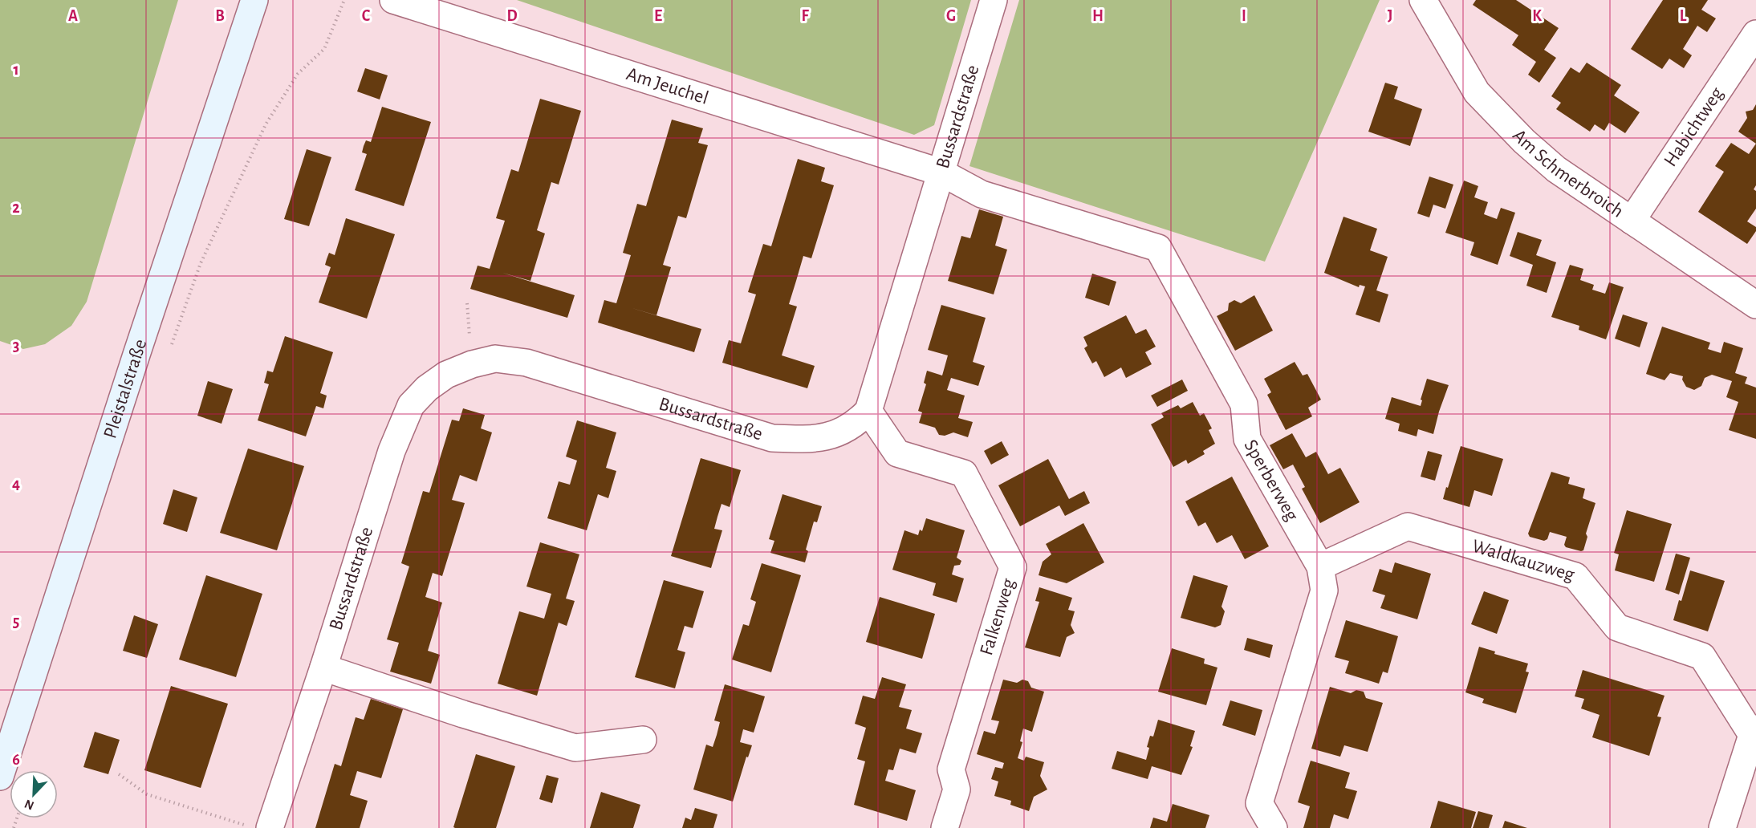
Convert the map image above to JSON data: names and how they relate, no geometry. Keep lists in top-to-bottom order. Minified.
{"streets":{"main road":["Pleistalstraße"],"street":["Am Jeuchel","Bussardstraße","Habichtweg","Am Schmerbroich","Sperberweg","Waldkauzweg","Falkenweg"]},"crossings":[["Am Jeuchel","Bussardstraße"],["Am Jeuchel","Sperberweg"],["Bussardstraße","Sperberweg"],["Bussardstraße","Falkenweg"],["Habichtweg","Am Schmerbroich"],["Sperberweg","Waldkauzweg"]],"north":"bottom left","grid":{"columns":["A","B","C","D","E","F","G","H","I","J","K","L"],"rows":["1","2","3","4","5","6"]}}
